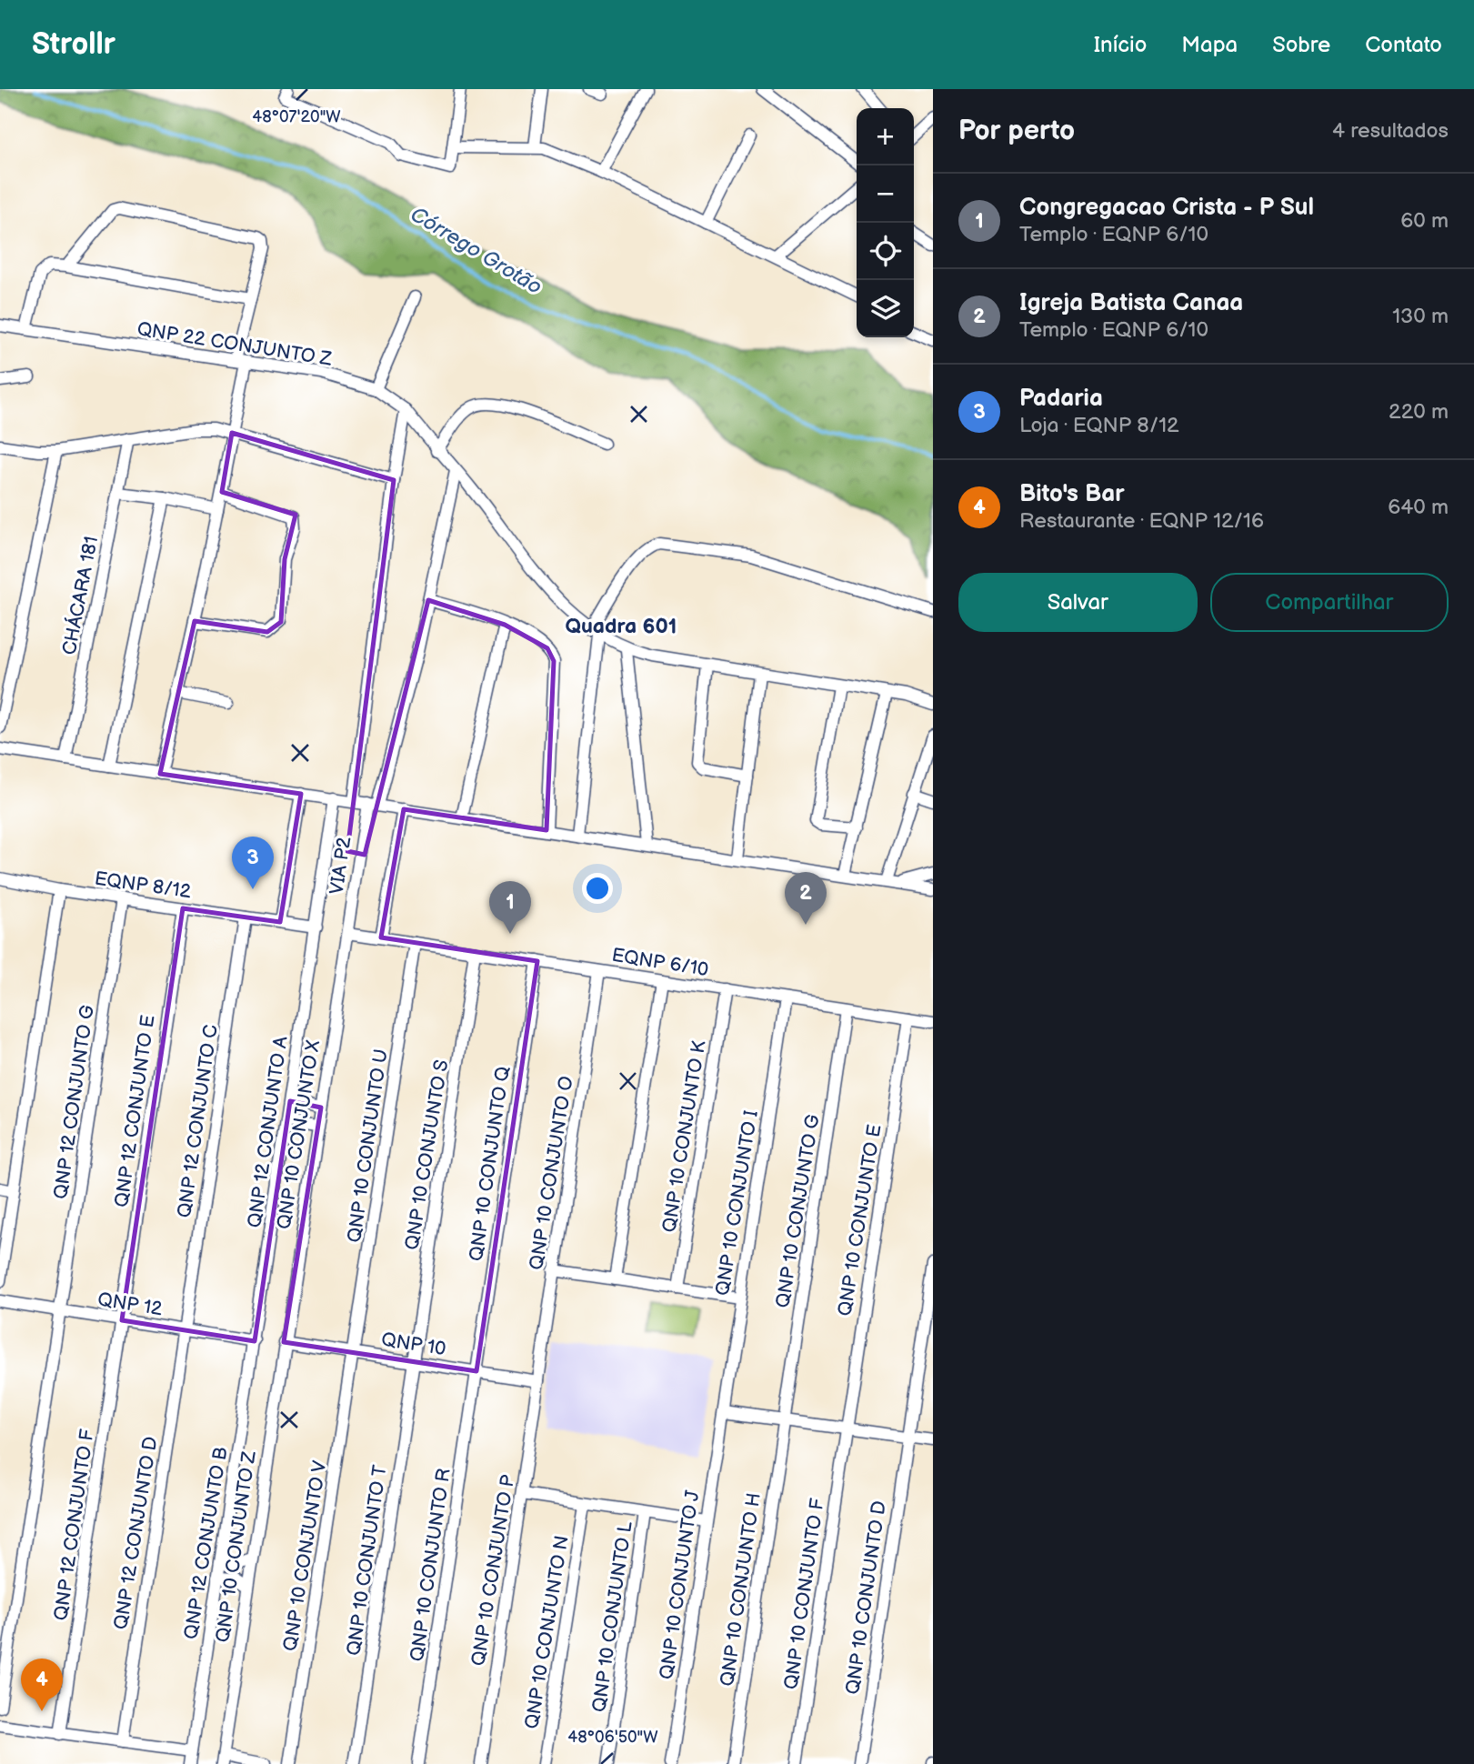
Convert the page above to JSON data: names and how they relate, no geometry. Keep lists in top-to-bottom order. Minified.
{"streets":{"street":["QNP 22 CONJUNTO Z","CHÁCARA 181","VIA P2","EQNP 8/12","EQNP 6/10","QNP 12 CONJUNTO G","QNP 12 CONJUNTO E","QNP 12 CONJUNTO C","QNP 12 CONJUNTO A","QNP 10 CONJUNTO X","QNP 10 CONJUNTO K","QNP 10 CONJUNTO U","QNP 10 CONJUNTO S","QNP 10 CONJUNTO Q","QNP 10 CONJUNTO O","QNP 10 CONJUNTO I","QNP 10 CONJUNTO G","QNP 10 CONJUNTO E","QNP 12","QNP 10","QNP 12 CONJUNTO F","QNP 12 CONJUNTO D","QNP 12 CONJUNTO B","QNP 10 CONJUNTO Z","QNP 10 CONJUNTO V","QNP 10 CONJUNTO T","QNP 10 CONJUNTO R","QNP 10 CONJUNTO P","QNP 10 CONJUNTO J","QNP 10 CONJUNTO H","QNP 10 CONJUNTO F","QNP 10 CONJUNTO D","QNP 10 CONJUNTO L","QNP 10 CONJUNTO N"]},"crossings":[["QNP 22 CONJUNTO Z","VIA P2"],["VIA P2","EQNP 8/12"],["VIA P2","EQNP 6/10"],["VIA P2","QNP 12 CONJUNTO A"],["VIA P2","QNP 10 CONJUNTO X"],["EQNP 8/12","QNP 12 CONJUNTO G"],["EQNP 8/12","QNP 12 CONJUNTO E"],["EQNP 8/12","QNP 12 CONJUNTO C"],["EQNP 8/12","QNP 12 CONJUNTO A"],["EQNP 6/10","QNP 10 CONJUNTO X"],["EQNP 6/10","QNP 10 CONJUNTO K"],["EQNP 6/10","QNP 10 CONJUNTO U"],["EQNP 6/10","QNP 10 CONJUNTO S"],["EQNP 6/10","QNP 10 CONJUNTO Q"],["EQNP 6/10","QNP 10 CONJUNTO O"],["EQNP 6/10","QNP 10 CONJUNTO I"],["EQNP 6/10","QNP 10 CONJUNTO G"],["EQNP 6/10","QNP 10 CONJUNTO E"],["QNP 12 CONJUNTO G","QNP 12"],["QNP 12 CONJUNTO E","QNP 12"],["QNP 12 CONJUNTO E","QNP 12 CONJUNTO F"],["QNP 12 CONJUNTO C","QNP 12"],["QNP 12 CONJUNTO C","QNP 12 CONJUNTO D"],["QNP 12 CONJUNTO A","QNP 12"],["QNP 12 CONJUNTO A","QNP 12 CONJUNTO B"],["QNP 10 CONJUNTO X","QNP 10"],["QNP 10 CONJUNTO X","QNP 10 CONJUNTO Z"],["QNP 10 CONJUNTO U","QNP 10"],["QNP 10 CONJUNTO U","QNP 10 CONJUNTO V"],["QNP 10 CONJUNTO S","QNP 10"],["QNP 10 CONJUNTO S","QNP 10 CONJUNTO T"],["QNP 10 CONJUNTO Q","QNP 10"],["QNP 10 CONJUNTO Q","QNP 10 CONJUNTO R"],["QNP 10 CONJUNTO O","QNP 10"],["QNP 10 CONJUNTO O","QNP 10 CONJUNTO P"],["QNP 10 CONJUNTO I","QNP 10 CONJUNTO J"],["QNP 10 CONJUNTO G","QNP 10 CONJUNTO H"],["QNP 10 CONJUNTO E","QNP 10 CONJUNTO F"],["QNP 12","QNP 12 CONJUNTO F"],["QNP 12","QNP 12 CONJUNTO D"],["QNP 12","QNP 12 CONJUNTO B"],["QNP 10","QNP 10 CONJUNTO Z"],["QNP 10","QNP 10 CONJUNTO V"],["QNP 10","QNP 10 CONJUNTO T"],["QNP 10","QNP 10 CONJUNTO R"],["QNP 10","QNP 10 CONJUNTO P"]],"districts":["Quadra 601"],"water":["Córrego Grotão"],"page":{"header":"Strollr","nav":["Início","Mapa","Sobre","Contato"],"heading":["Por perto","4 resultados"],"map_buttons":["+","−"],"list":[{"mark":"1","name":"Congregacao Crista - P Sul","note":"Templo · EQNP 6/10","value":"60 m"},{"mark":"2","name":"Igreja Batista Canaa","note":"Templo · EQNP 6/10","value":"130 m"},{"mark":"3","name":"Padaria","note":"Loja · EQNP 8/12","value":"220 m"},{"mark":"4","name":"Bito's Bar","note":"Restaurante · EQNP 12/16","value":"640 m"}],"buttons":["Salvar","Compartilhar"],"pins":["3","2","1","4"]},"coordinates":["48°07'20\"W","48°06'50\"W"]}
